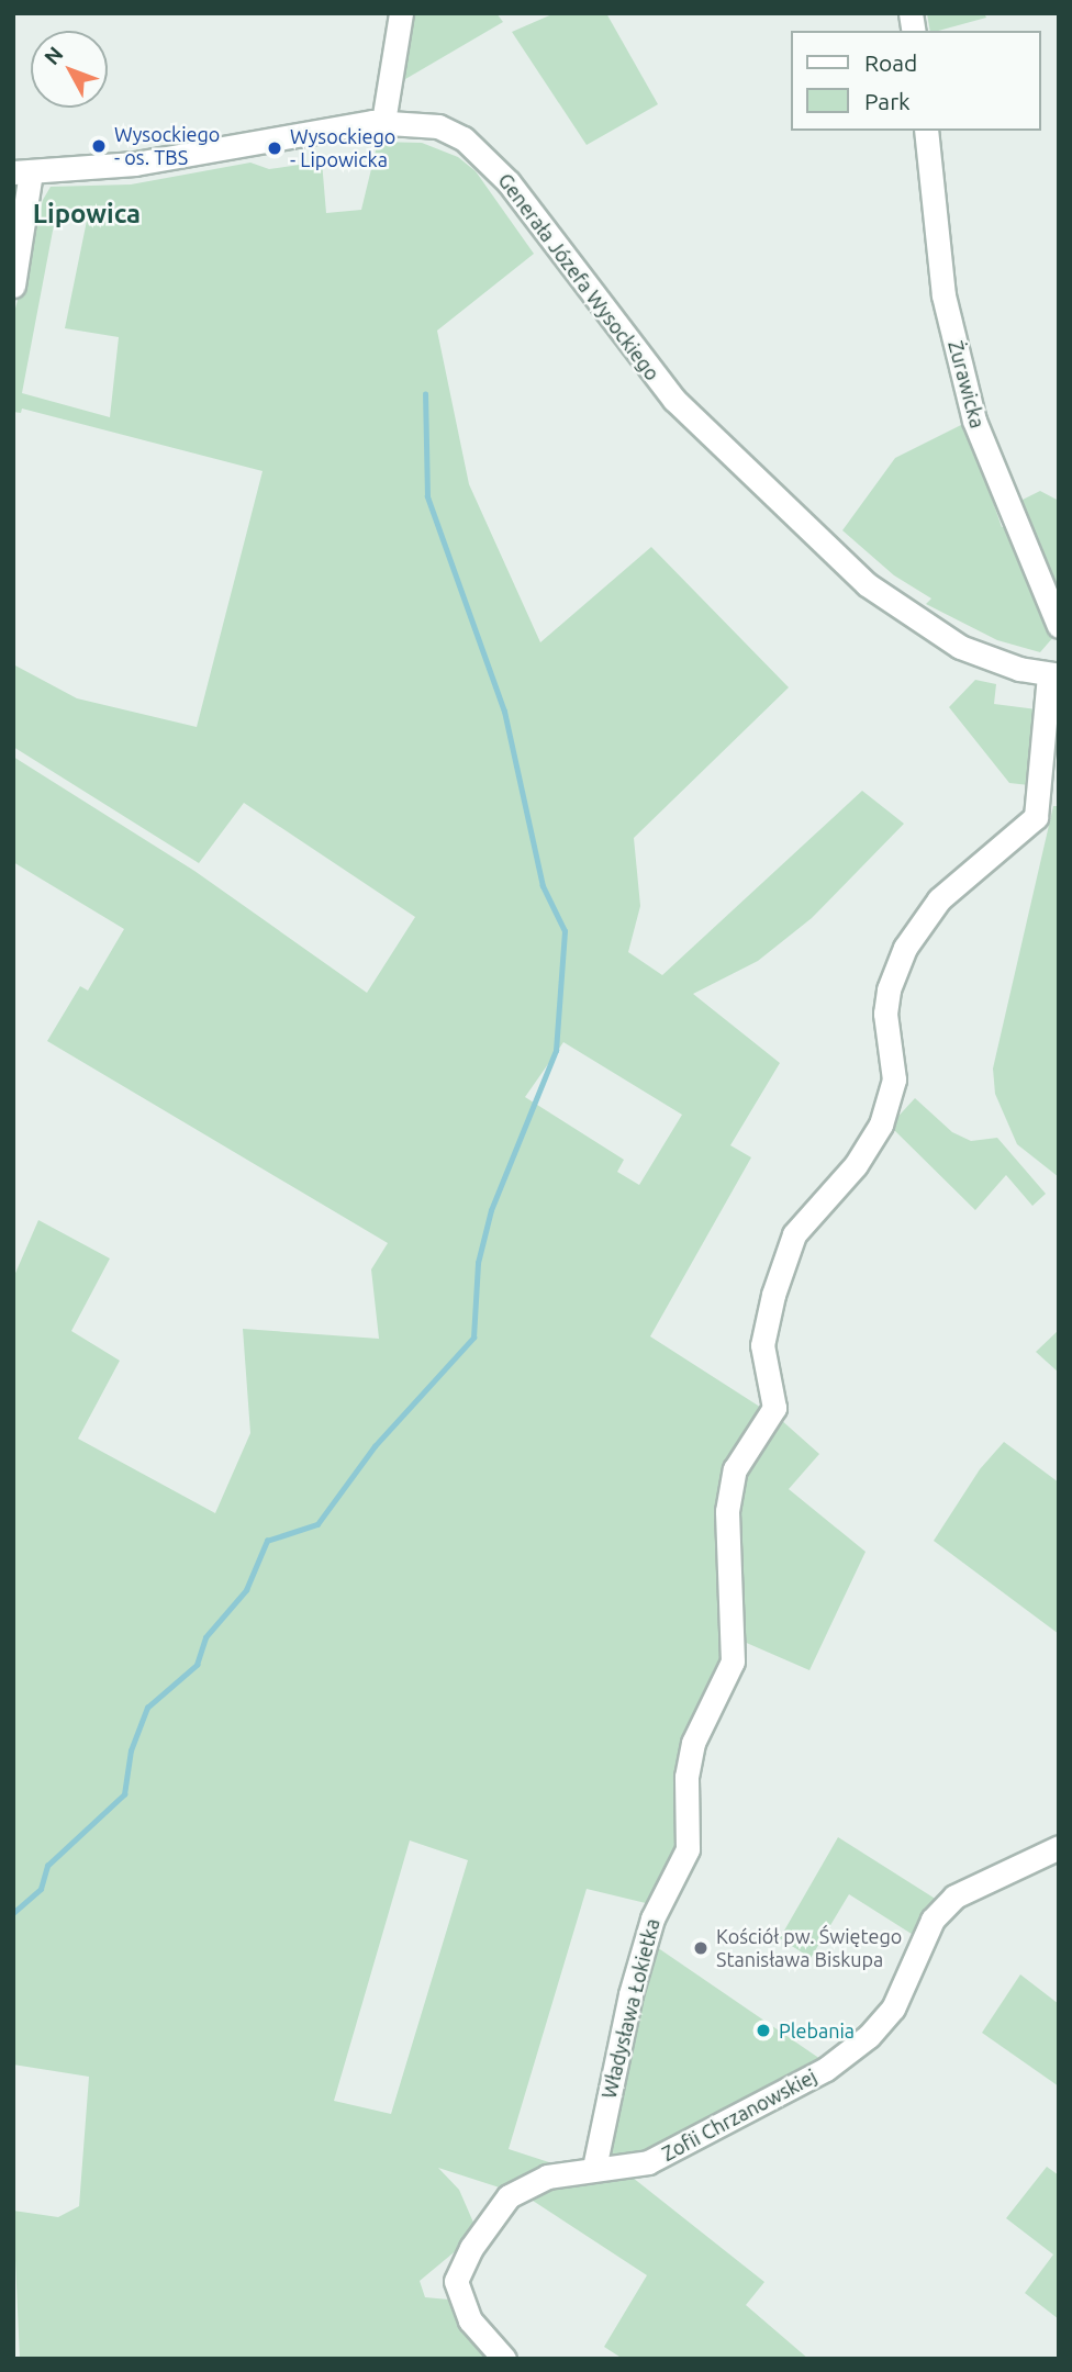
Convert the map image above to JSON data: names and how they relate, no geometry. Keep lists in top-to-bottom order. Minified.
{"streets":{"street":["Generała Józefa Wysockiego","Żurawicka","Władysława Łokietka","Zofii Chrzanowskiej"]},"crossings":[["Generała Józefa Wysockiego","Władysława Łokietka"],["Władysława Łokietka","Zofii Chrzanowskiej"]],"districts":["Lipowica"],"places":["Wysockiego - os. TBS","Wysockiego - Lipowicka","Kościół pw. Świętego Stanisława Biskupa","Plebania"],"legend":["Road","Park"],"north":"top left"}
